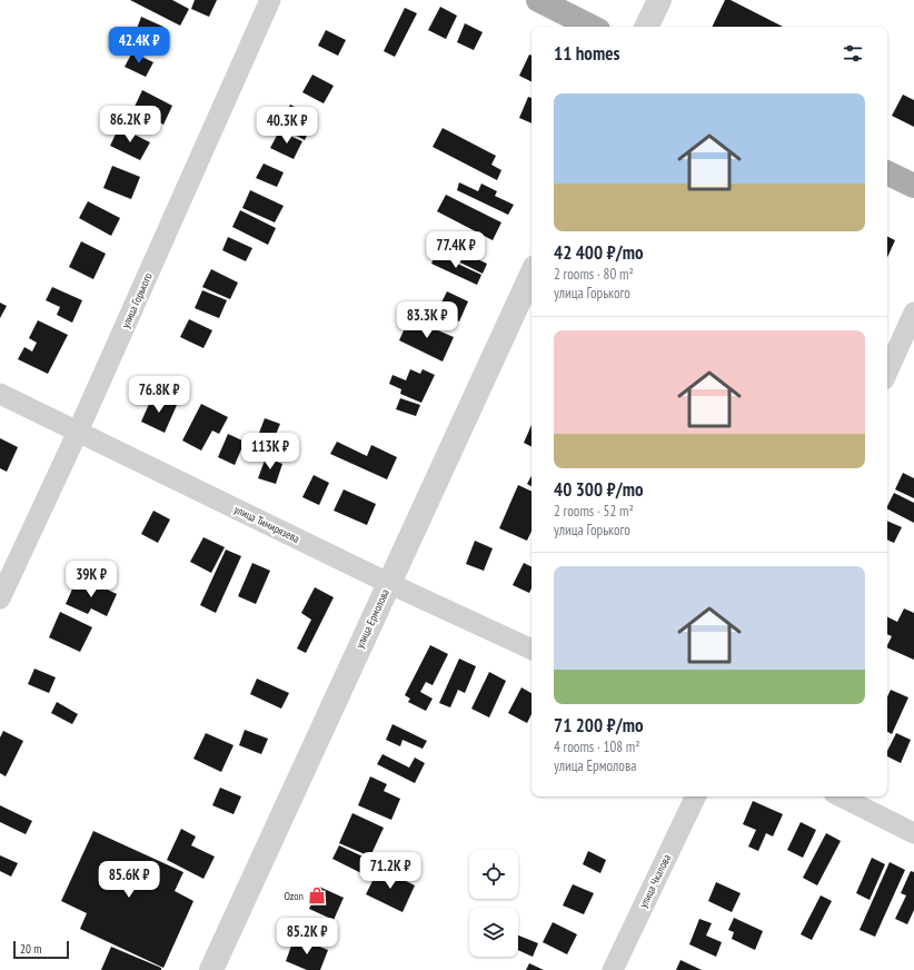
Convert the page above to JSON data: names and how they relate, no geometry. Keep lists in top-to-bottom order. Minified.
{"streets":{"street":["улица Горького","улица Тимирязева","улица Ермолова","улица Чкалова"]},"crossings":[["улица Горького","улица Тимирязева"],["улица Тимирязева","улица Ермолова"]],"places":{"shop":["Ozon"]},"scale_bar":"20 m","page":{"price":["42.4K ₽","86.2K ₽","40.3K ₽","77.4K ₽","83.3K ₽","76.8K ₽","113K ₽","39K ₽","71.2K ₽","85.6K ₽","85.2K ₽"],"heading":"11 homes","list":[{"name":"42 400 ₽/mo","note":"2 rooms · 80 m² · улица Горького"},{"name":"40 300 ₽/mo","note":"2 rooms · 52 m² · улица Горького"},{"name":"71 200 ₽/mo","note":"4 rooms · 108 m² · улица Ермолова"}],"scale":"20 m"}}
